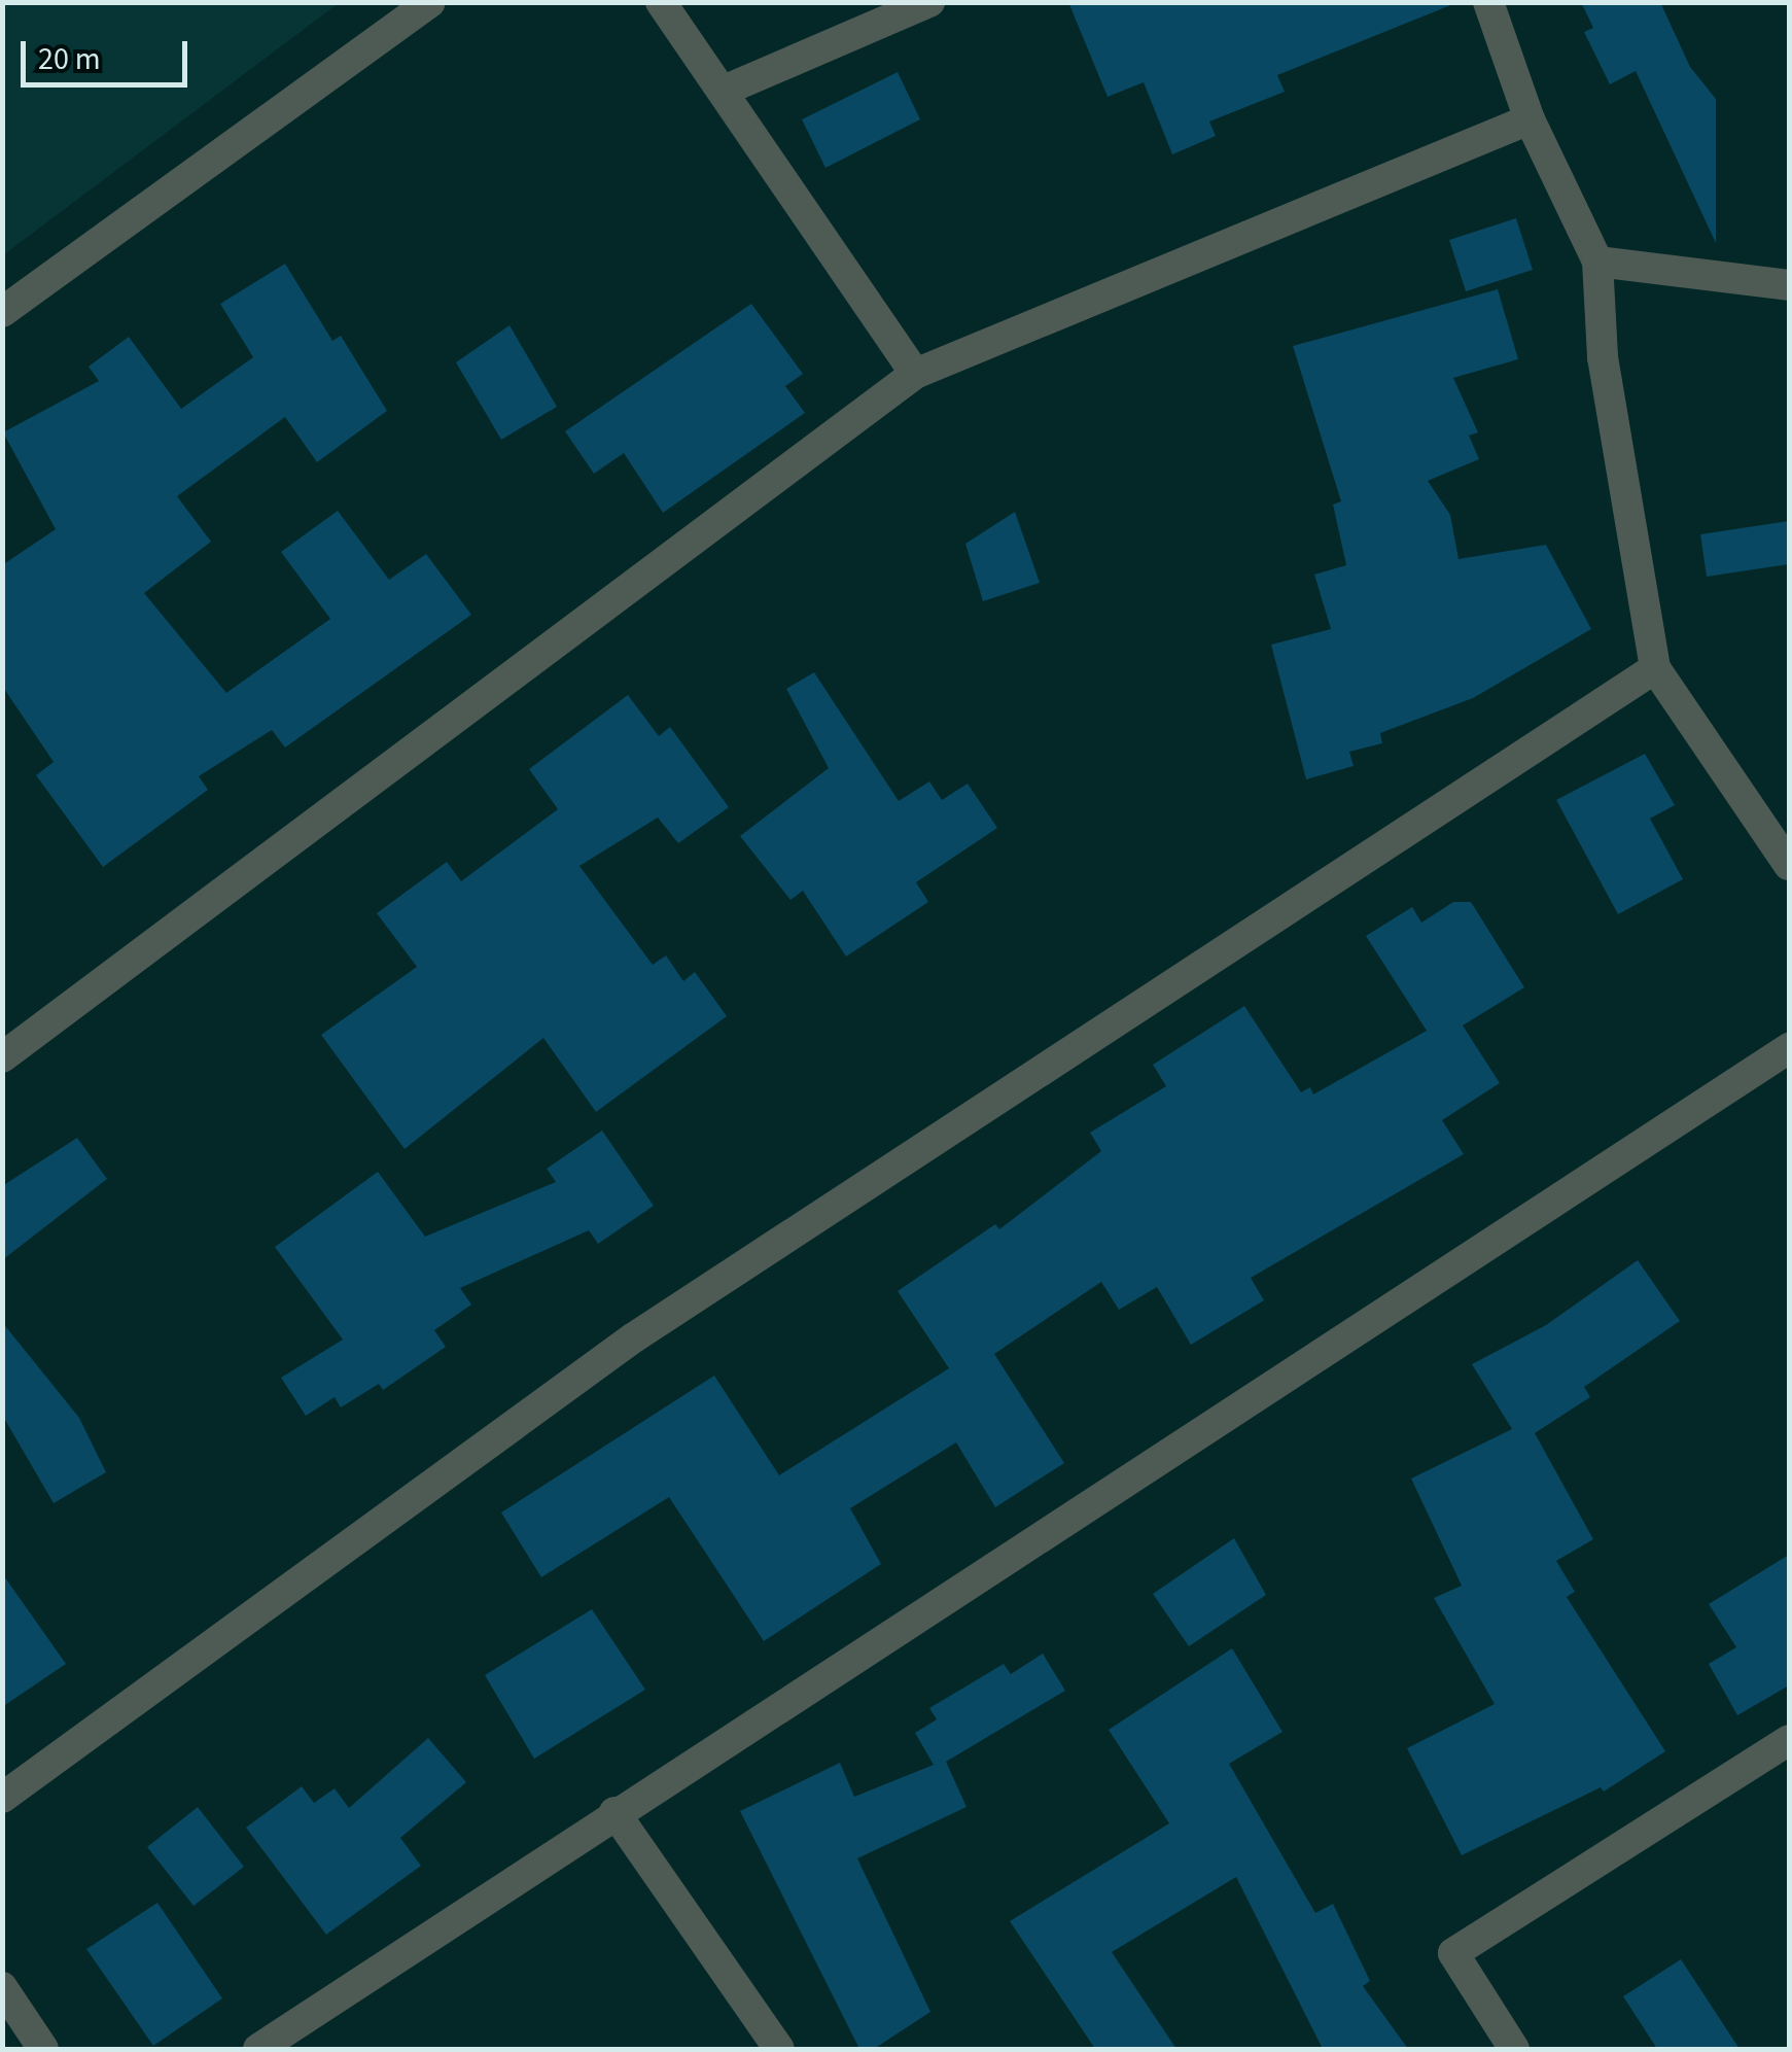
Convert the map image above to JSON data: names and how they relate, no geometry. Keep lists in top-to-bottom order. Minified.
{"scale_bar":"20 m"}
